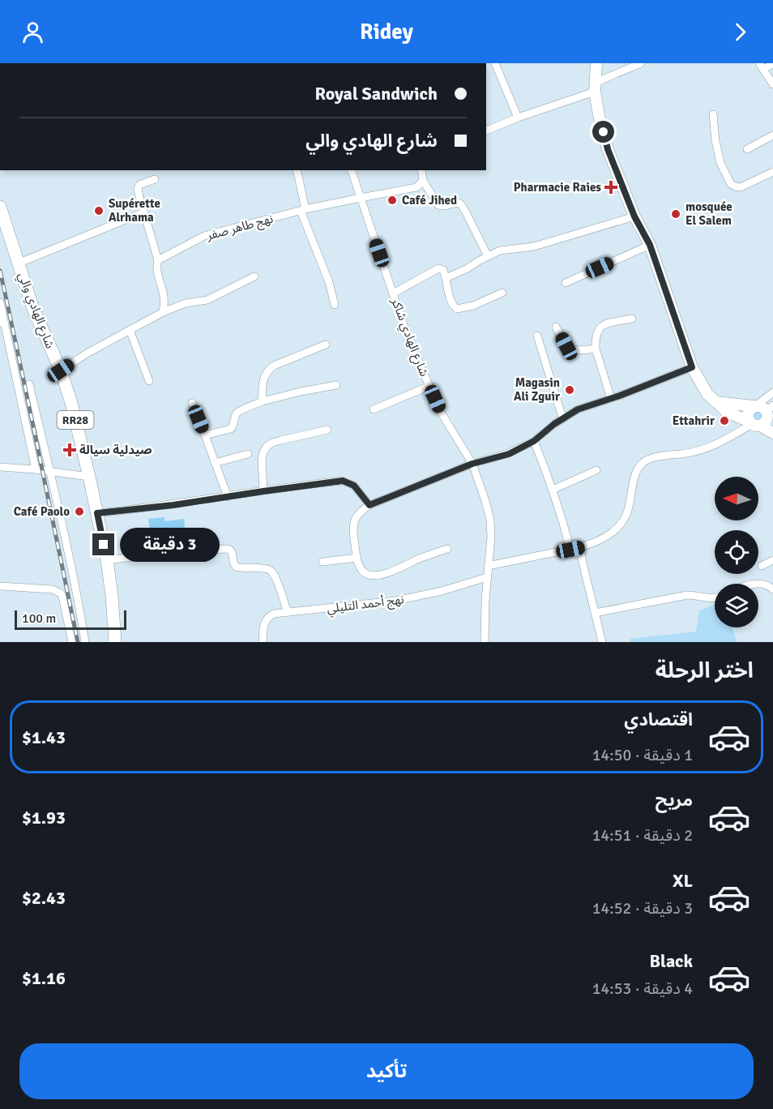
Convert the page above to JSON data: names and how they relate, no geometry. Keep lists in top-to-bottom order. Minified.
{"streets":{"main road":["شارع الهادي والي","RR28"],"street":["نهج طاهر صفر","شارع الهادي شاكر","نهج أحمد التليلي"]},"crossings":[["نهج طاهر صفر","شارع الهادي شاكر"],["شارع الهادي شاكر","نهج أحمد التليلي"]],"places":{"health":["Pharmacie Raies","صيدلية سيالة"],"other":["Café Jihed","Supérette Alrhama","mosquée El Salem","Magasin Ali Zguir","Ettahrir","Café Paolo"]},"scale_bar":"100 m","north":"left","page":{"header":"Ridey","banner":["Royal Sandwich","شارع الهادي والي"],"bubble":"3 دقيقة","scale":"100 m","heading":"اختر الرحلة","list":[{"name":"اقتصادي","note":"1 دقيقة · 14:50","value":"$1.43"},{"name":"مريح","note":"2 دقيقة · 14:51","value":"$1.93"},{"name":"XL","note":"3 دقيقة · 14:52","value":"$2.43"},{"name":"Black","note":"4 دقيقة · 14:53","value":"$1.16"}],"buttons":"تأكيد"}}
